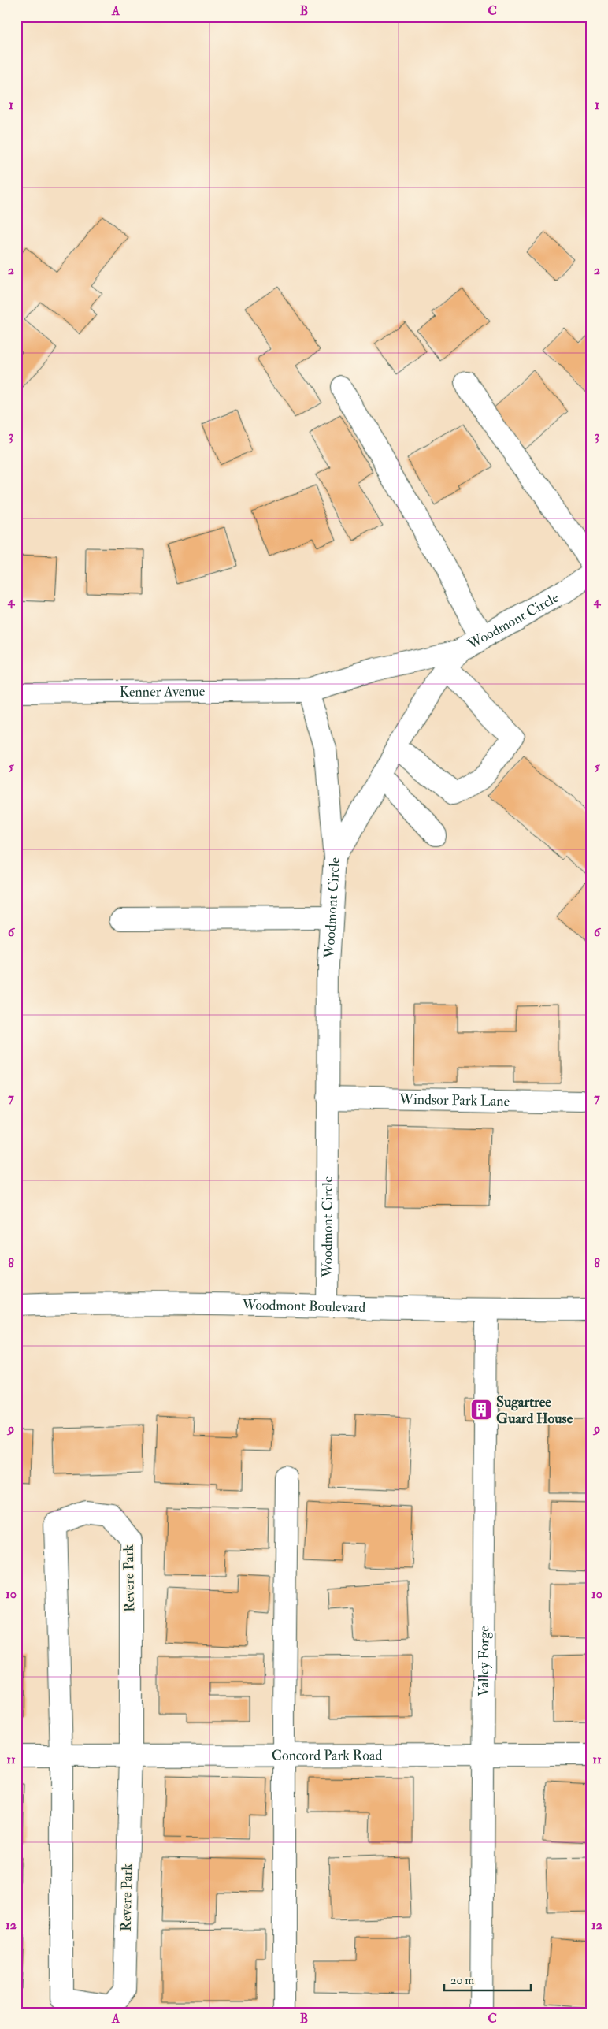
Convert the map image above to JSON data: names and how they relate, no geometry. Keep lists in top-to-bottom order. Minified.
{"streets":{"street":["Woodmont Circle","Kenner Avenue","Windsor Park Lane","Woodmont Boulevard","Revere Park","Valley Forge","Concord Park Road"]},"crossings":[["Woodmont Circle","Kenner Avenue"],["Woodmont Circle","Windsor Park Lane"],["Woodmont Circle","Woodmont Boulevard"],["Woodmont Boulevard","Valley Forge"],["Revere Park","Concord Park Road"],["Valley Forge","Concord Park Road"]],"places":{"building":["Sugartree Guard House"]},"scale_bar":"20 m","grid":{"columns":["A","B","C"],"rows":["1","2","3","4","5","6","7","8","9","10","11","12"]}}
